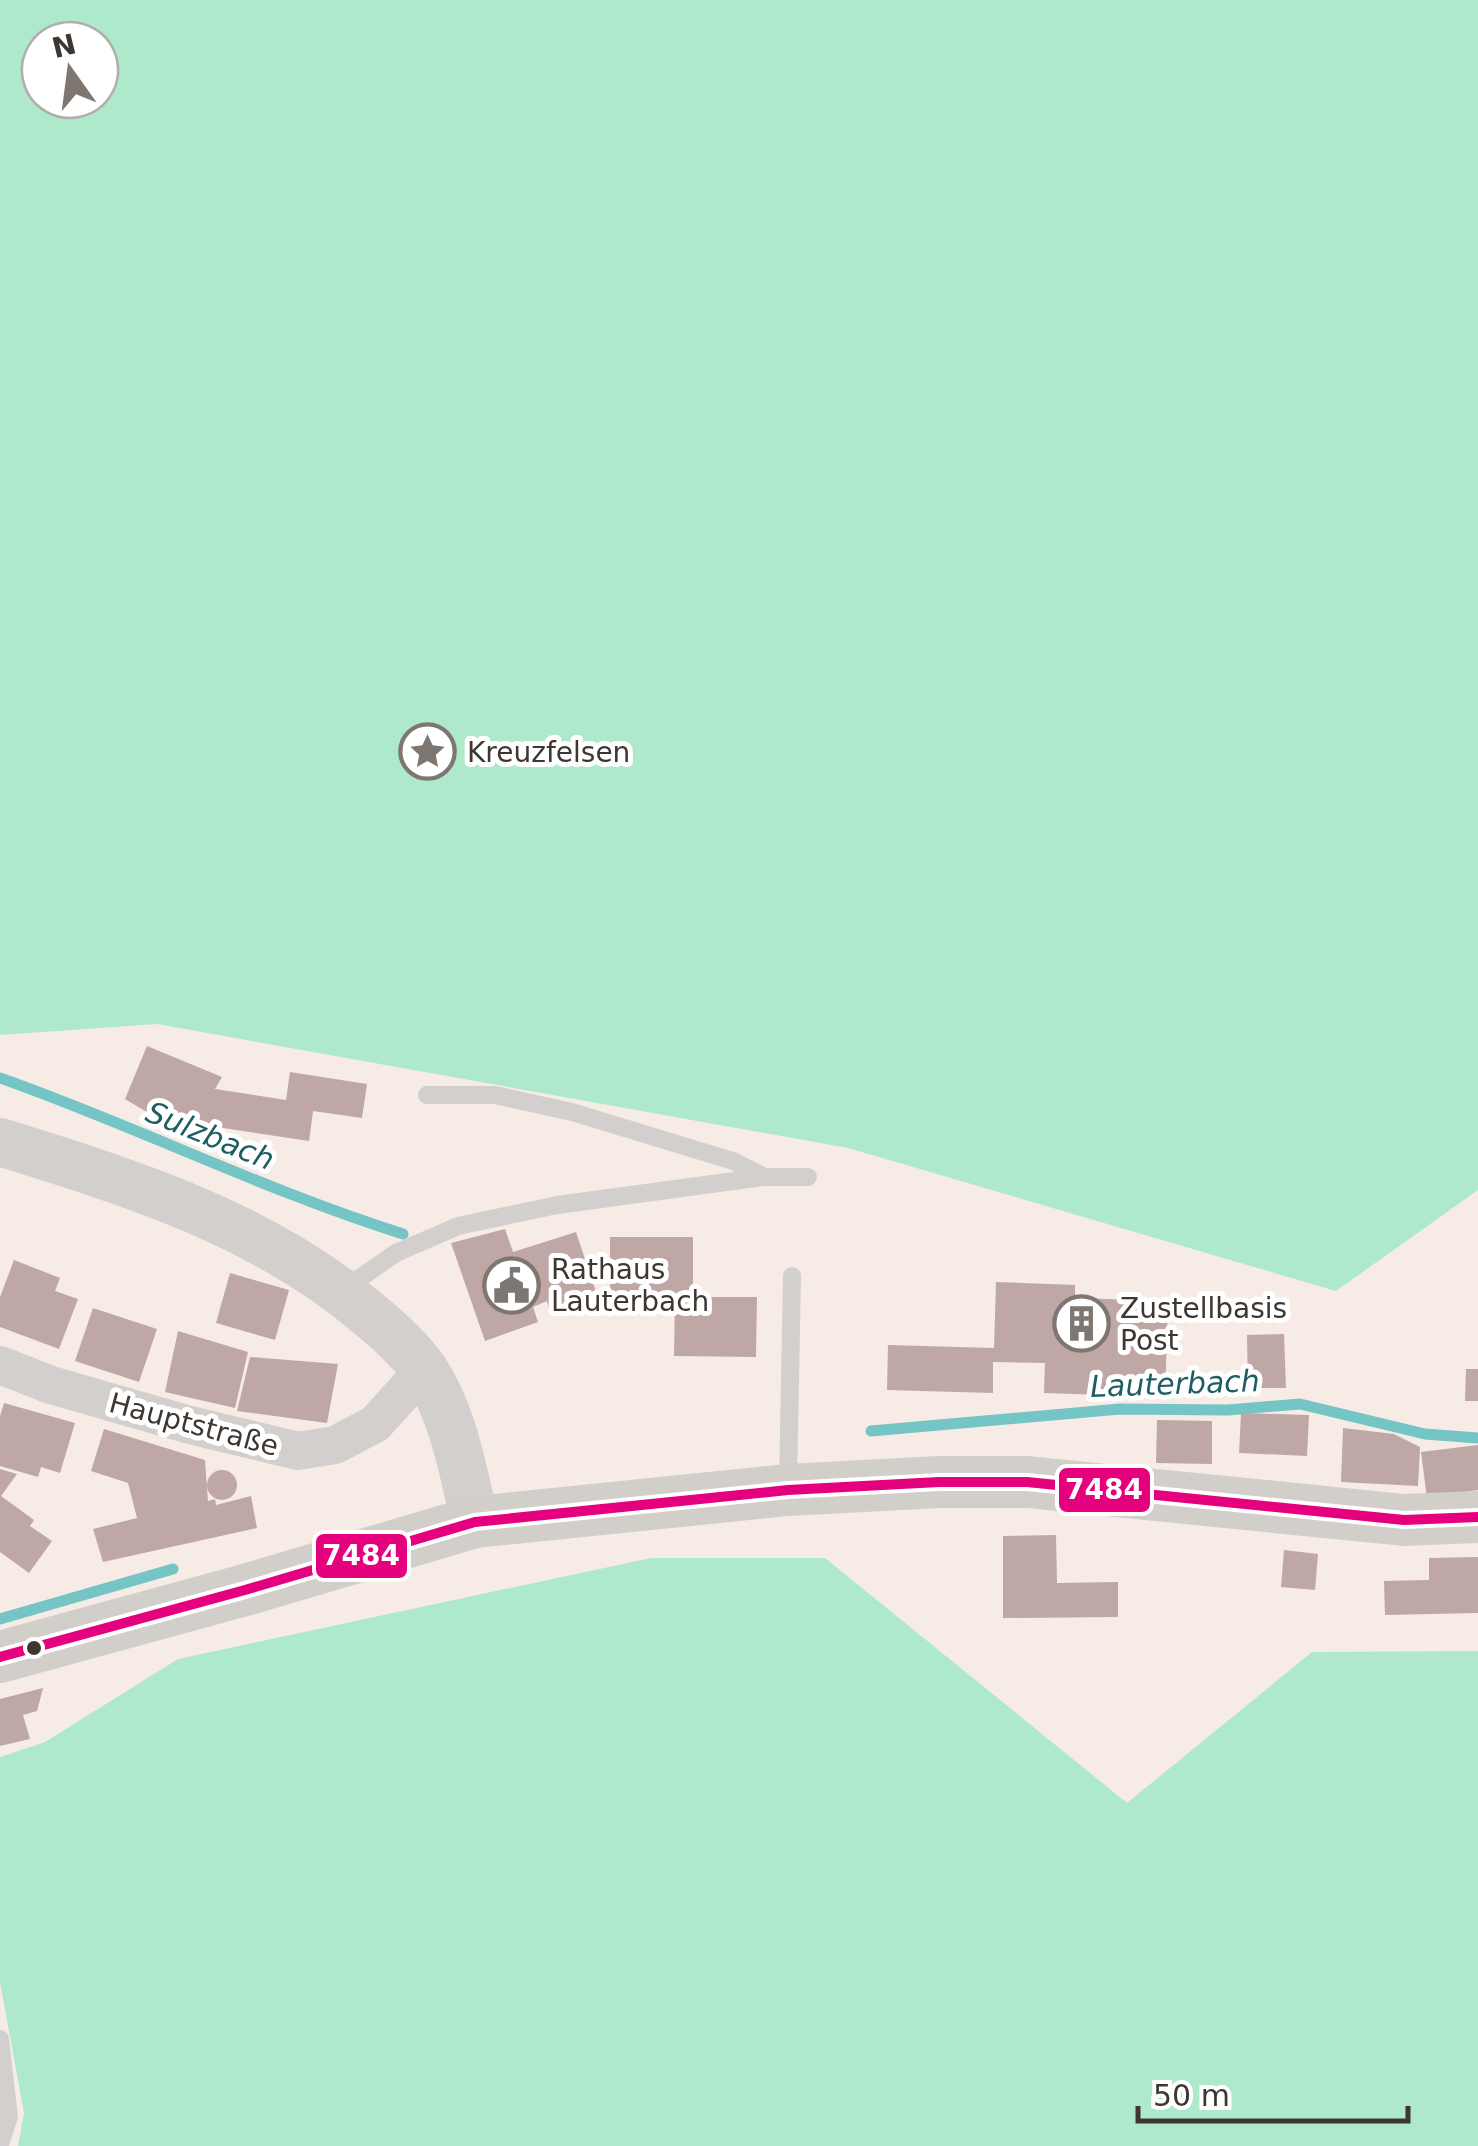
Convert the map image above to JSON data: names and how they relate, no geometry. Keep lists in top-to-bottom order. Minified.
{"streets":{"street":["Hauptstraße"]},"water":["Sulzbach","Lauterbach"],"places":{"place":["Kreuzfelsen"],"public building":["Rathaus Lauterbach"],"building":["Zustellbasis Post"]},"lines":["transit line 7484"],"scale_bar":"50 m","north":"top"}
